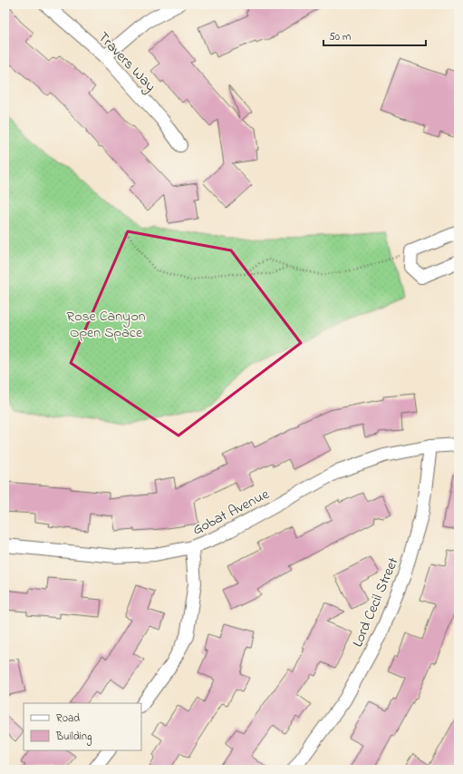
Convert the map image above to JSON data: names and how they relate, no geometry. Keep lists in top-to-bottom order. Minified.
{"streets":{"street":["Travers Way","Gobat Avenue","Lord Cecil Street"]},"crossings":[["Gobat Avenue","Lord Cecil Street"]],"parks":["Rose Canyon Open Space"],"legend":["Road","Building"],"scale_bar":"50 m"}
